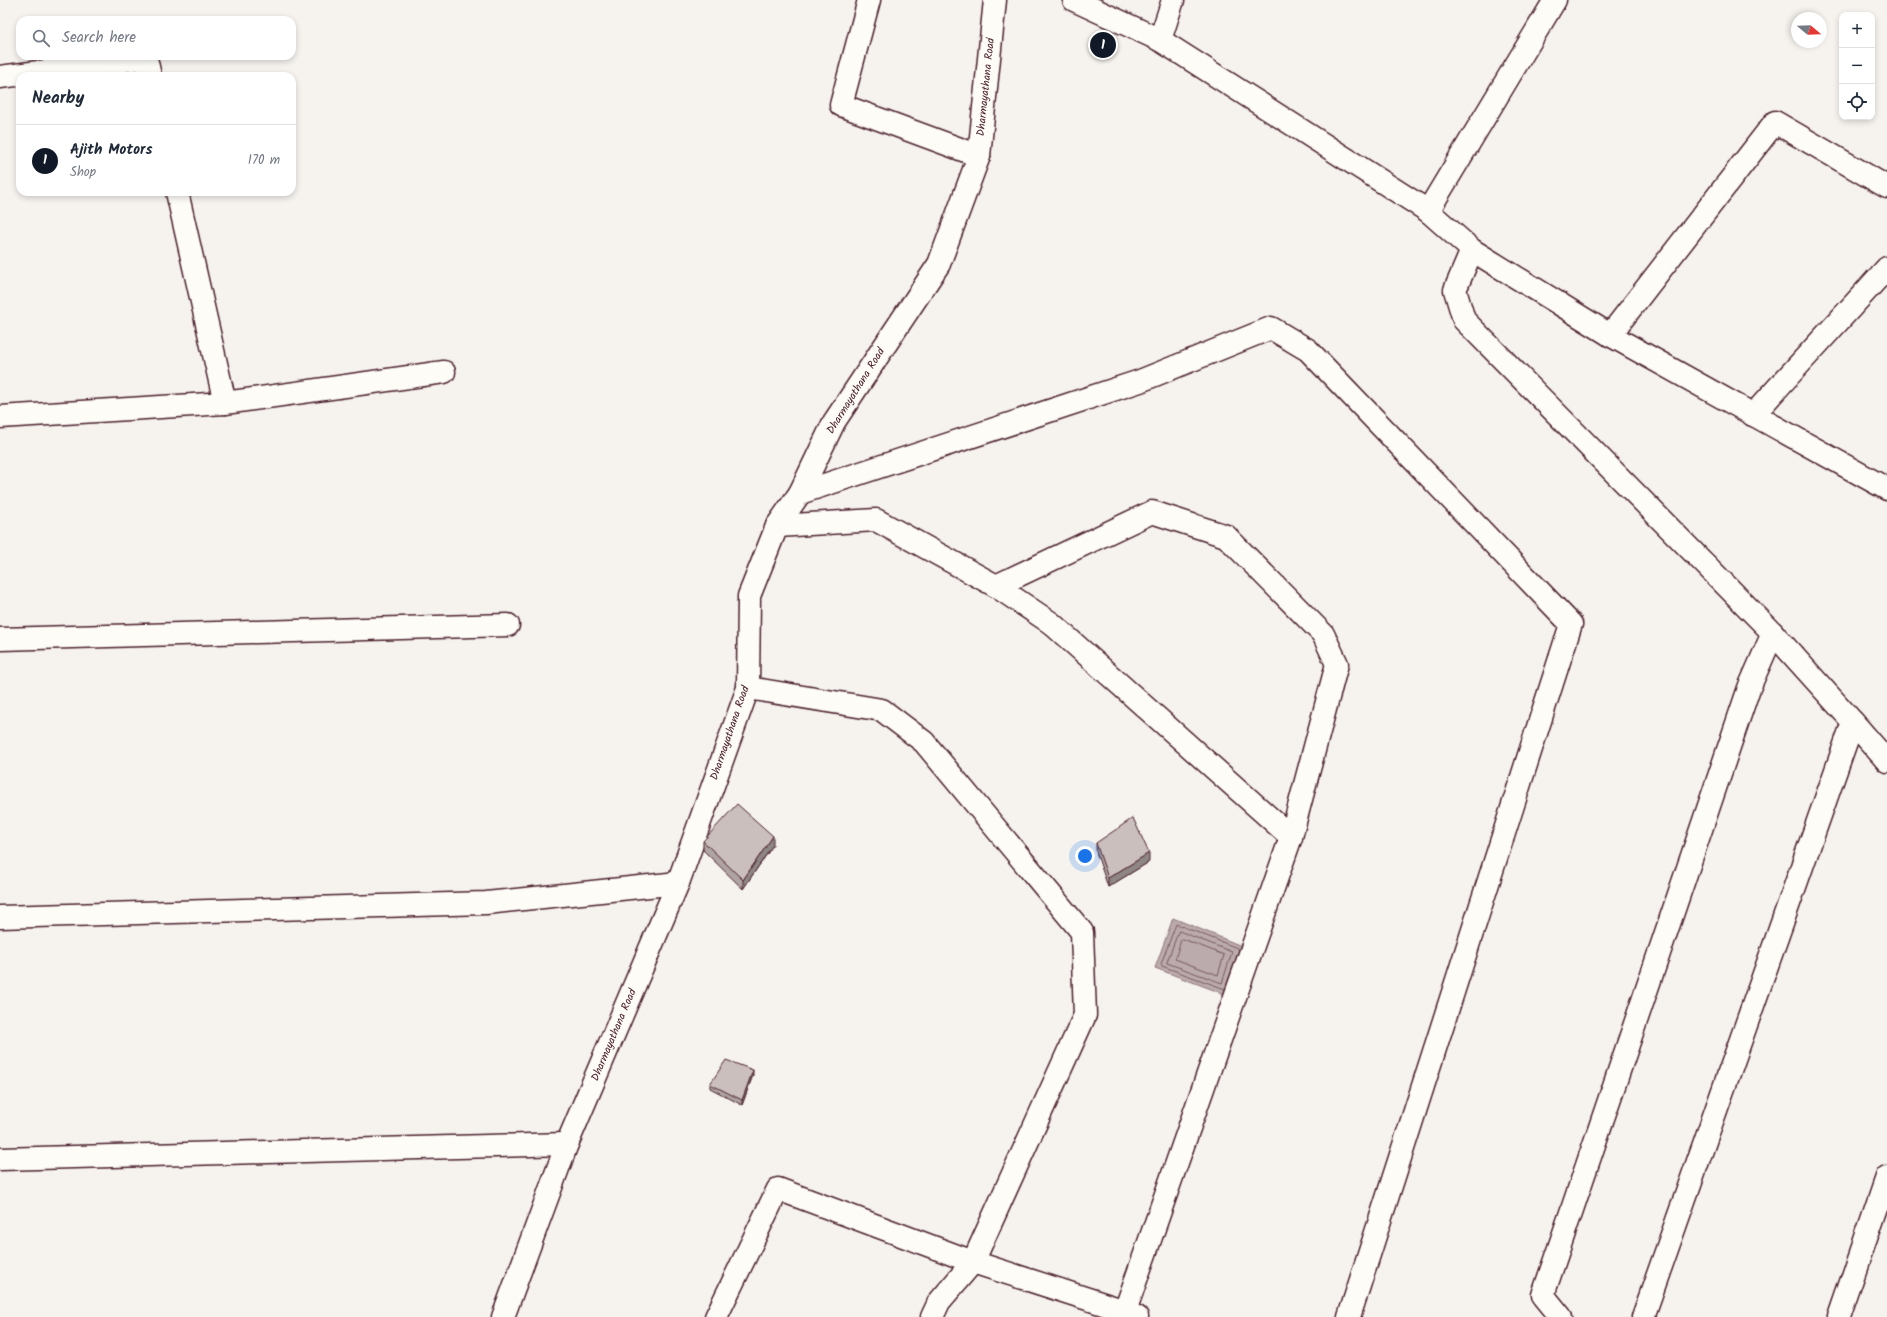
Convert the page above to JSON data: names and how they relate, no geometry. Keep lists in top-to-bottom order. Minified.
{"streets":{"street":["Dharmayathana Road"]},"north":"right","page":{"map_buttons":["+","−"],"search":"Search here","pins":"1","heading":"Nearby","list":[{"mark":"1","name":"Ajith Motors","note":"Shop","value":"170 m"}]}}
